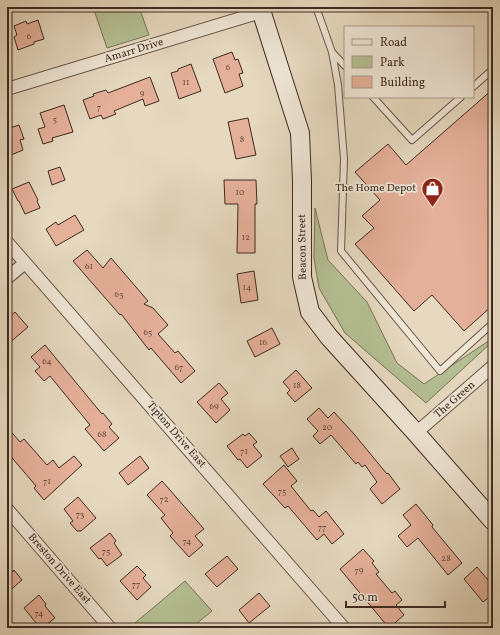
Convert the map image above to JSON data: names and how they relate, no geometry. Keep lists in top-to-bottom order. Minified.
{"streets":{"street":["Amarr Drive","Beacon Street","The Green","Tipton Drive East","Breston Drive East"]},"crossings":[["Amarr Drive","Beacon Street"],["Beacon Street","The Green"]],"places":{"shop":["The Home Depot"]},"house_numbers":["6","6","11","9","7","5","8","10","12","61","14","63","65","16","64","67","18","69","20","68","71","71","75","72","73","77","74","75","28","79","77","74"],"legend":["Road","Park","Building"],"scale_bar":"50 m"}
